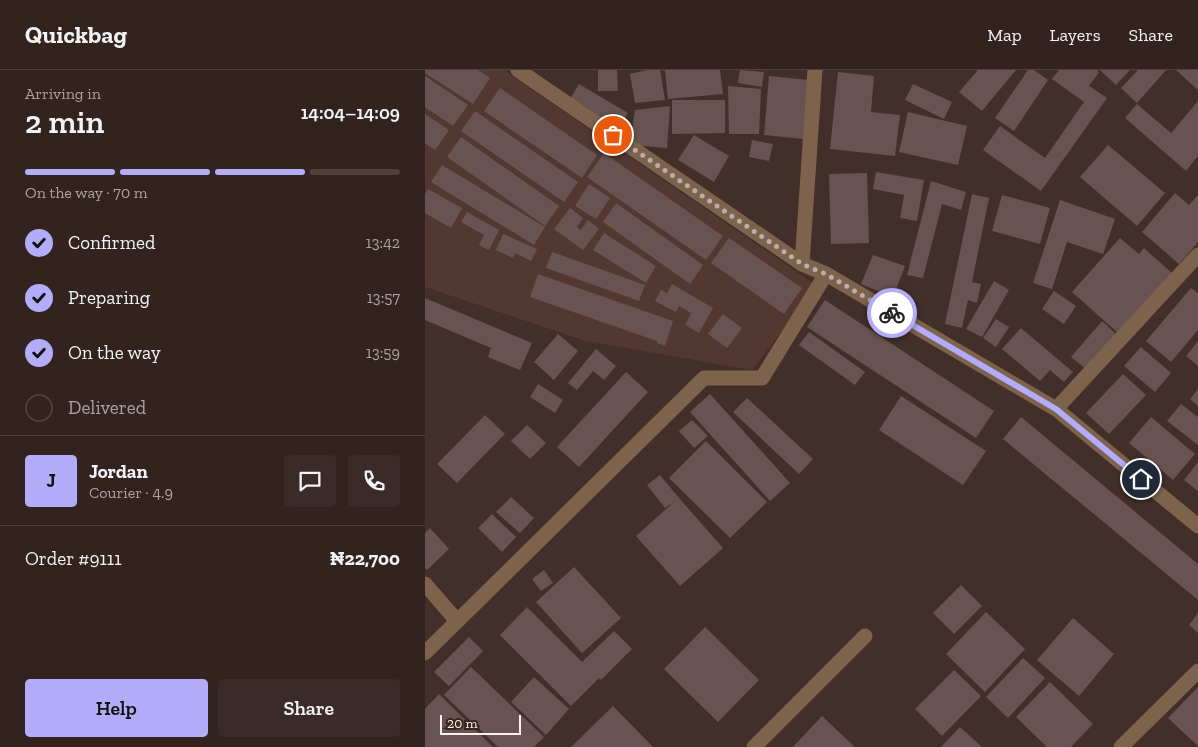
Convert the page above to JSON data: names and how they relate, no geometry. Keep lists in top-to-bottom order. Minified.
{"scale_bar":"20 m","page":{"header":"Quickbag","nav":["Map","Layers","Share"],"heading":["2 min","Arriving in","14:04–14:09"],"panel":["Jordan","Courier · 4.9","Order #9111","₦22,700"],"bar":"On the way · 70 m","list":[["Confirmed","13:42"],["Preparing","13:57"],["On the way","13:59"],"Delivered"],"round":"J","buttons":["Help","Share"],"scale":"20 m"}}
